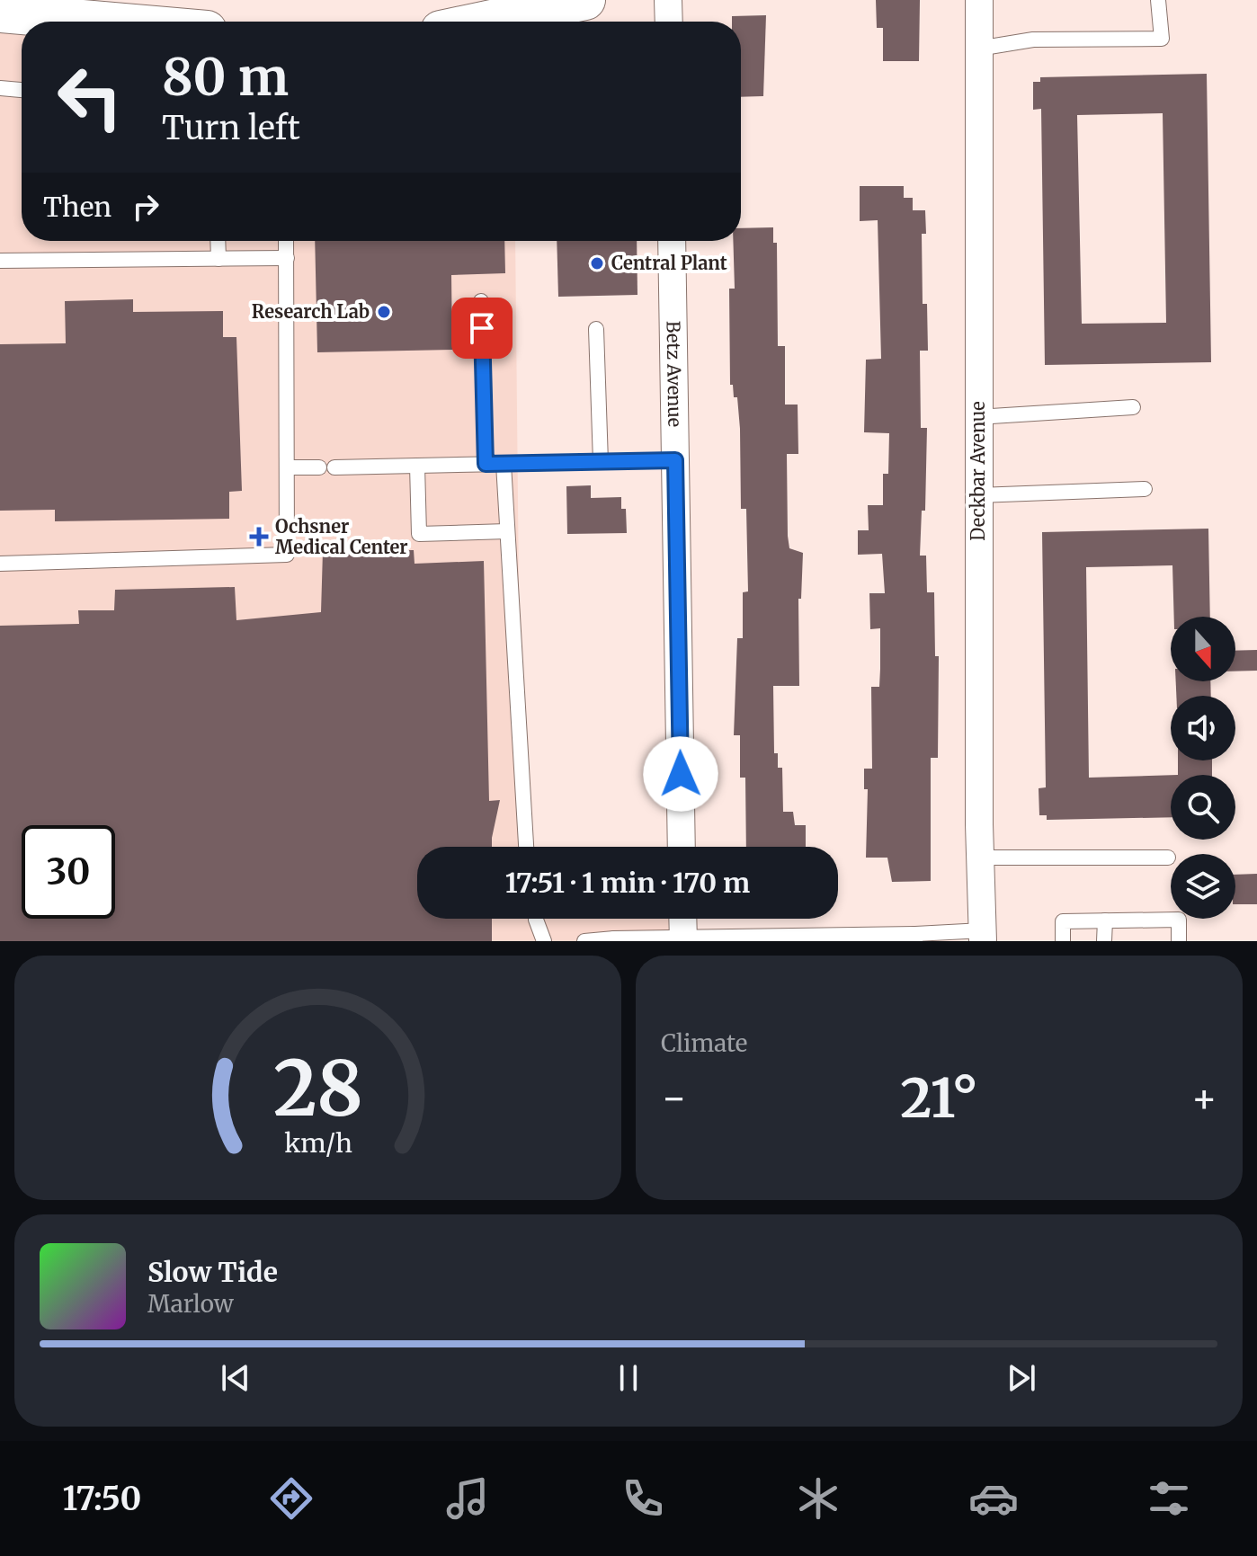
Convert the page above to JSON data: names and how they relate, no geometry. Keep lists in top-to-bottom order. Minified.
{"streets":{"street":["Betz Avenue","Deckbar Avenue"]},"places":{"other":["Central Plant","Research Lab"],"health":["Ochsner Medical Center"]},"north":"bottom","page":{"turn":["80 m","Turn left"],"then":"Then","limit":"30","trip":"17:51 · 1 min · 170 m","tile":"Climate","heat":["−","21°","+"],"song":["Slow Tide","Marlow"],"tabs":"17:50","gauge":["28","km/h"]}}
